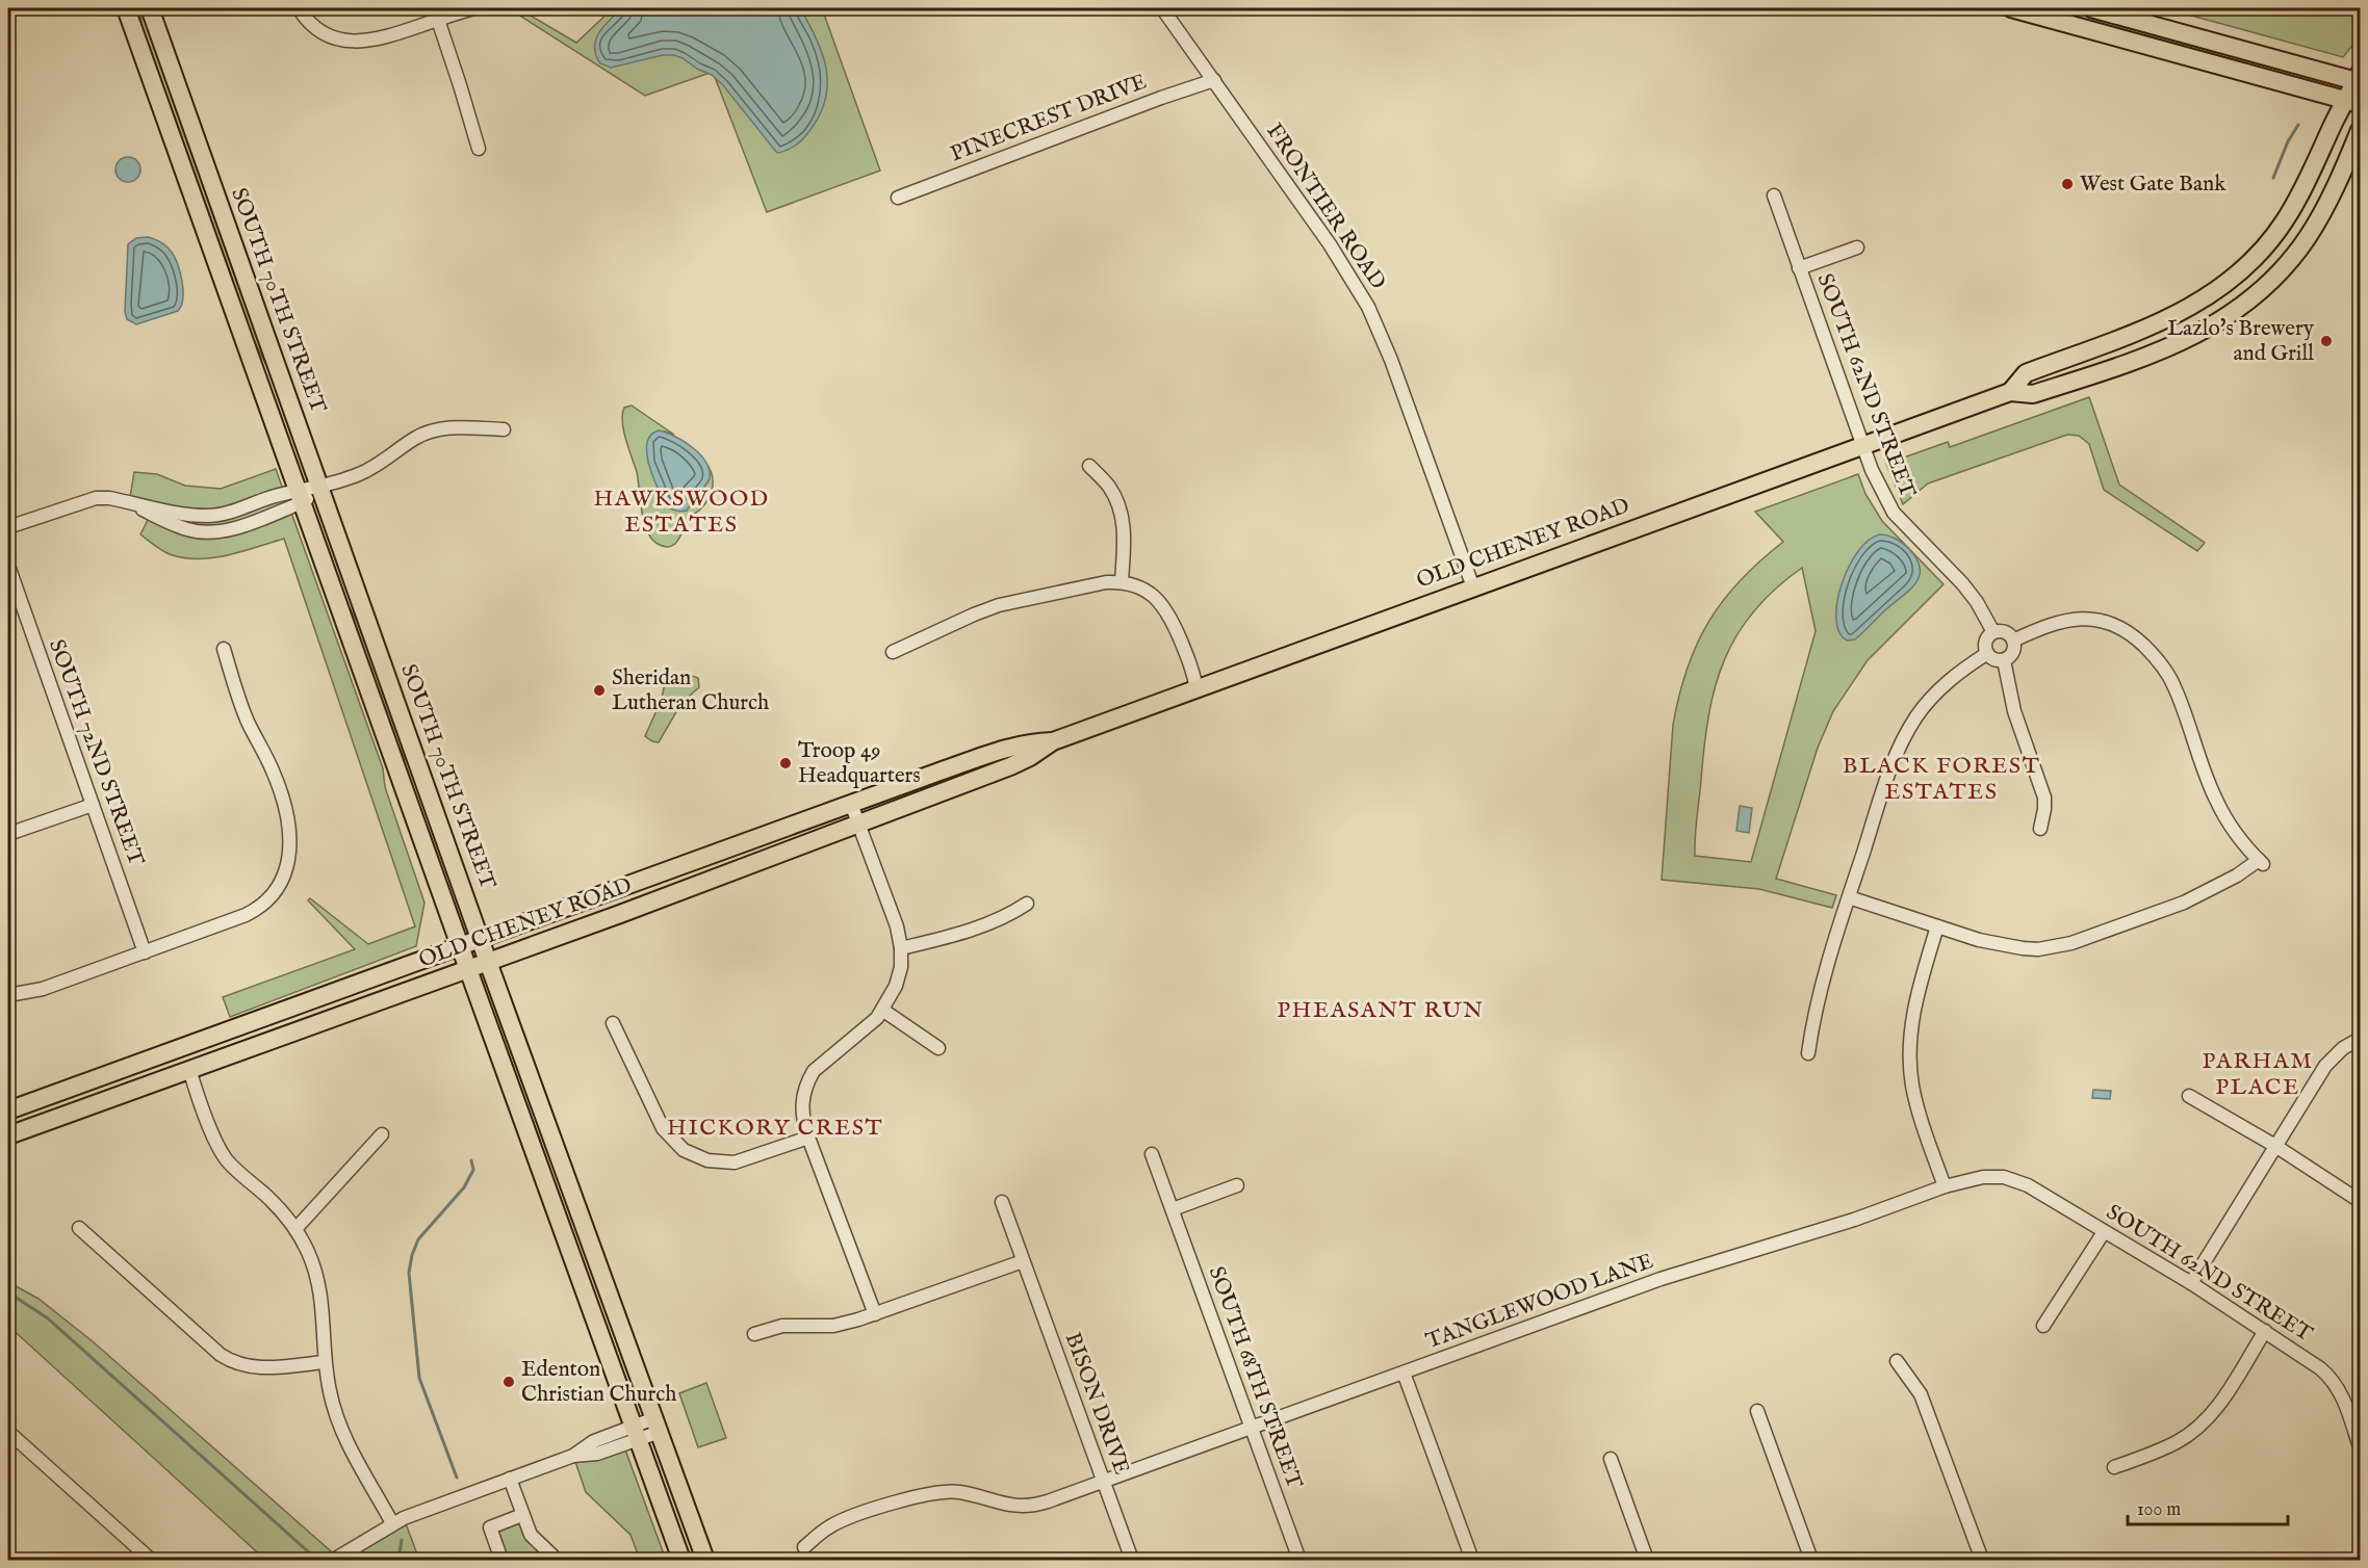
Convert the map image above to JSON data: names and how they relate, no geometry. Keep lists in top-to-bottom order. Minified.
{"streets":{"main road":["SOUTH 70TH STREET","OLD CHENEY ROAD"],"street":["PINECREST DRIVE","FRONTIER ROAD","SOUTH 62ND STREET","SOUTH 72ND STREET","TANGLEWOOD LANE","SOUTH 68TH STREET","BISON DRIVE"]},"crossings":[["PINECREST DRIVE","FRONTIER ROAD"],["FRONTIER ROAD","OLD CHENEY ROAD"],["SOUTH 70TH STREET","OLD CHENEY ROAD"],["SOUTH 62ND STREET","OLD CHENEY ROAD"],["SOUTH 62ND STREET","TANGLEWOOD LANE"],["TANGLEWOOD LANE","SOUTH 68TH STREET"],["TANGLEWOOD LANE","BISON DRIVE"]],"districts":["HAWKSWOOD ESTATES","BLACK FOREST ESTATES","PHEASANT RUN","PARHAM PLACE","HICKORY CREST"],"places":["West Gate Bank","Lazlo's Brewery and Grill","Sheridan Lutheran Church","Troop 49 Headquarters","Edenton Christian Church"],"scale_bar":"100 m"}
